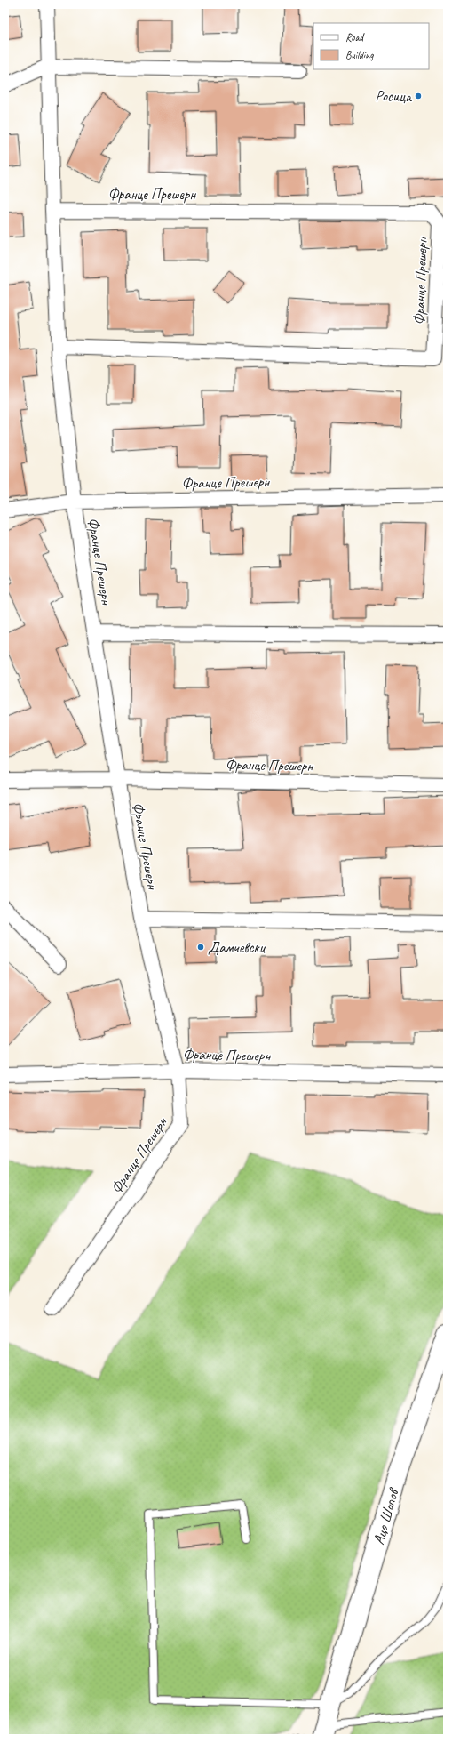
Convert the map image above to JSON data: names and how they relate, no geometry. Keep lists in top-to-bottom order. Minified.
{"streets":{"street":["Францe Прешерн","Франце Прешерн","Ацо Шопов"]},"crossings":[["Францe Прешерн","Франце Прешерн"]],"places":["Росица","Дамчевски"],"legend":["Road","Building"]}
